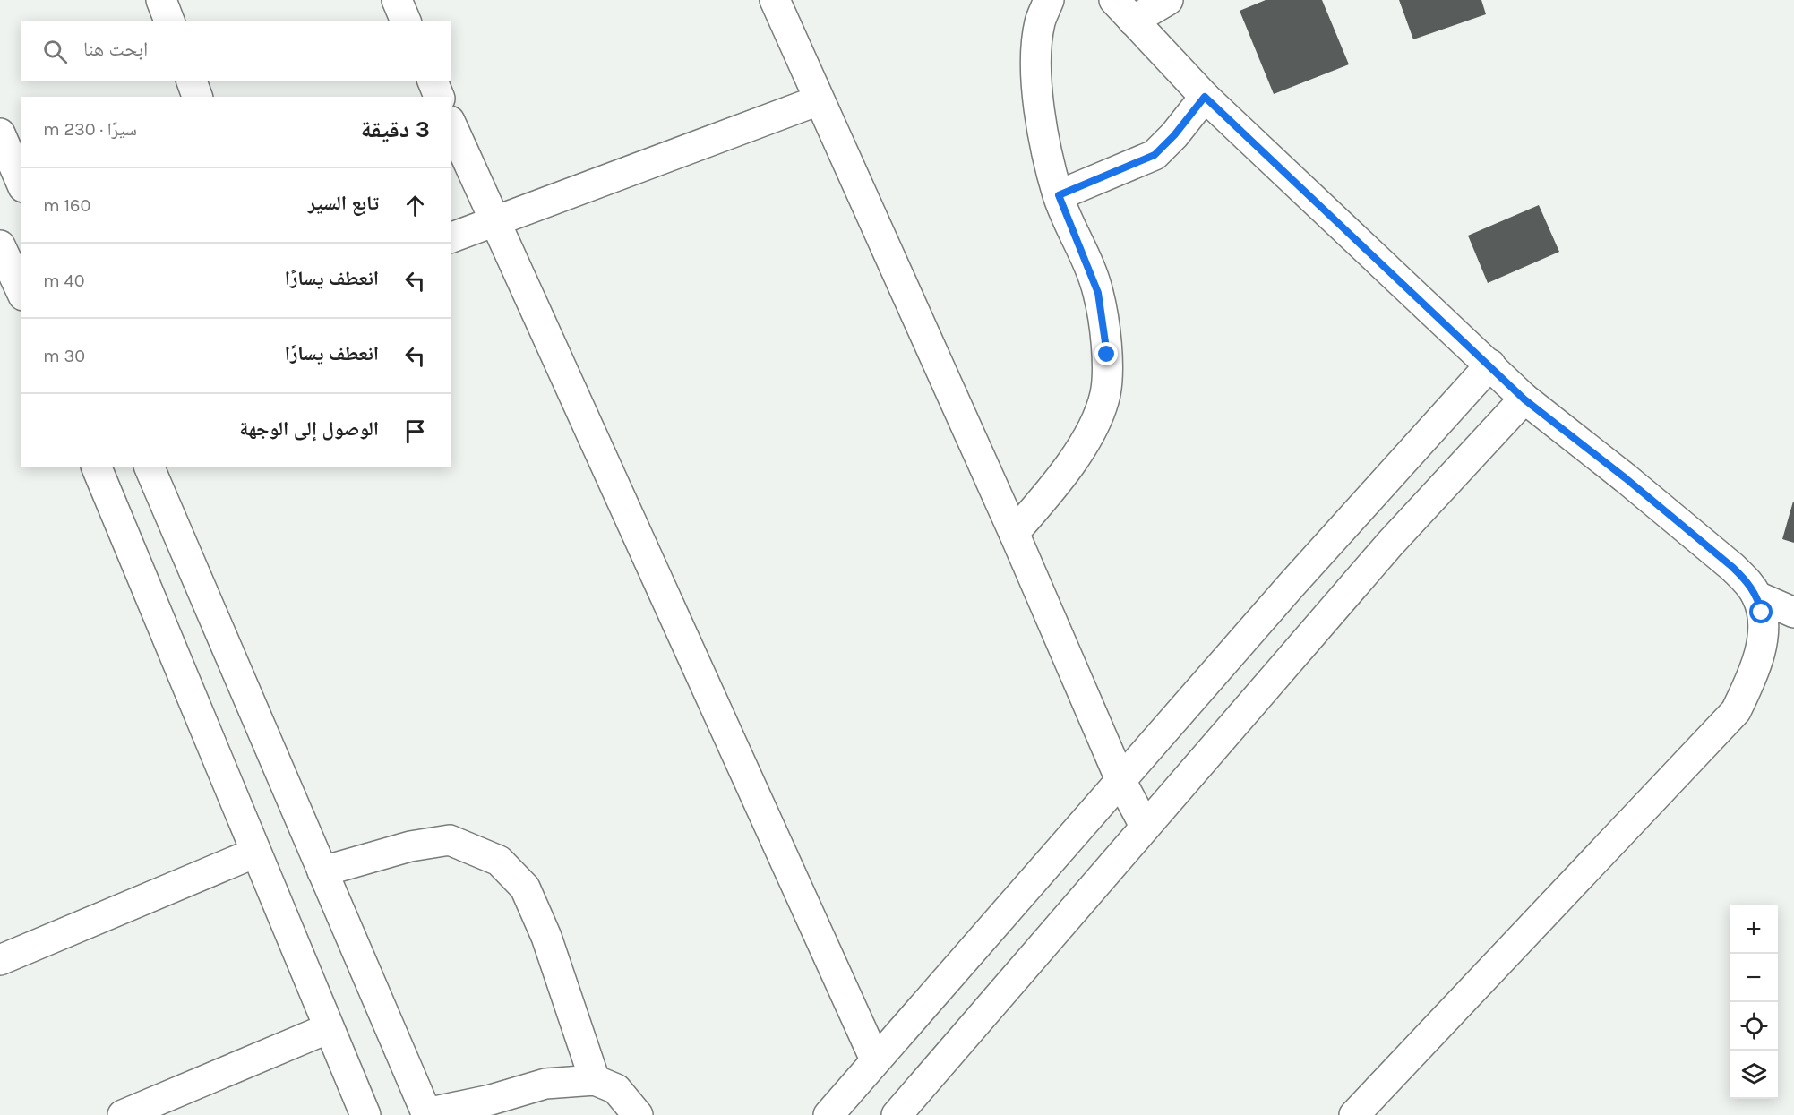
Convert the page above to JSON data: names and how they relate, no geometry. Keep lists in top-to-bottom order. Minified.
{"page":{"search":"ابحث هنا","heading":["3 دقيقة","سيرًا · 230 m"],"list":[["تابع السير","160 m"],["انعطف يسارًا","40 m"],["انعطف يسارًا","30 m"],"الوصول إلى الوجهة"],"map_buttons":["+","−"]}}
